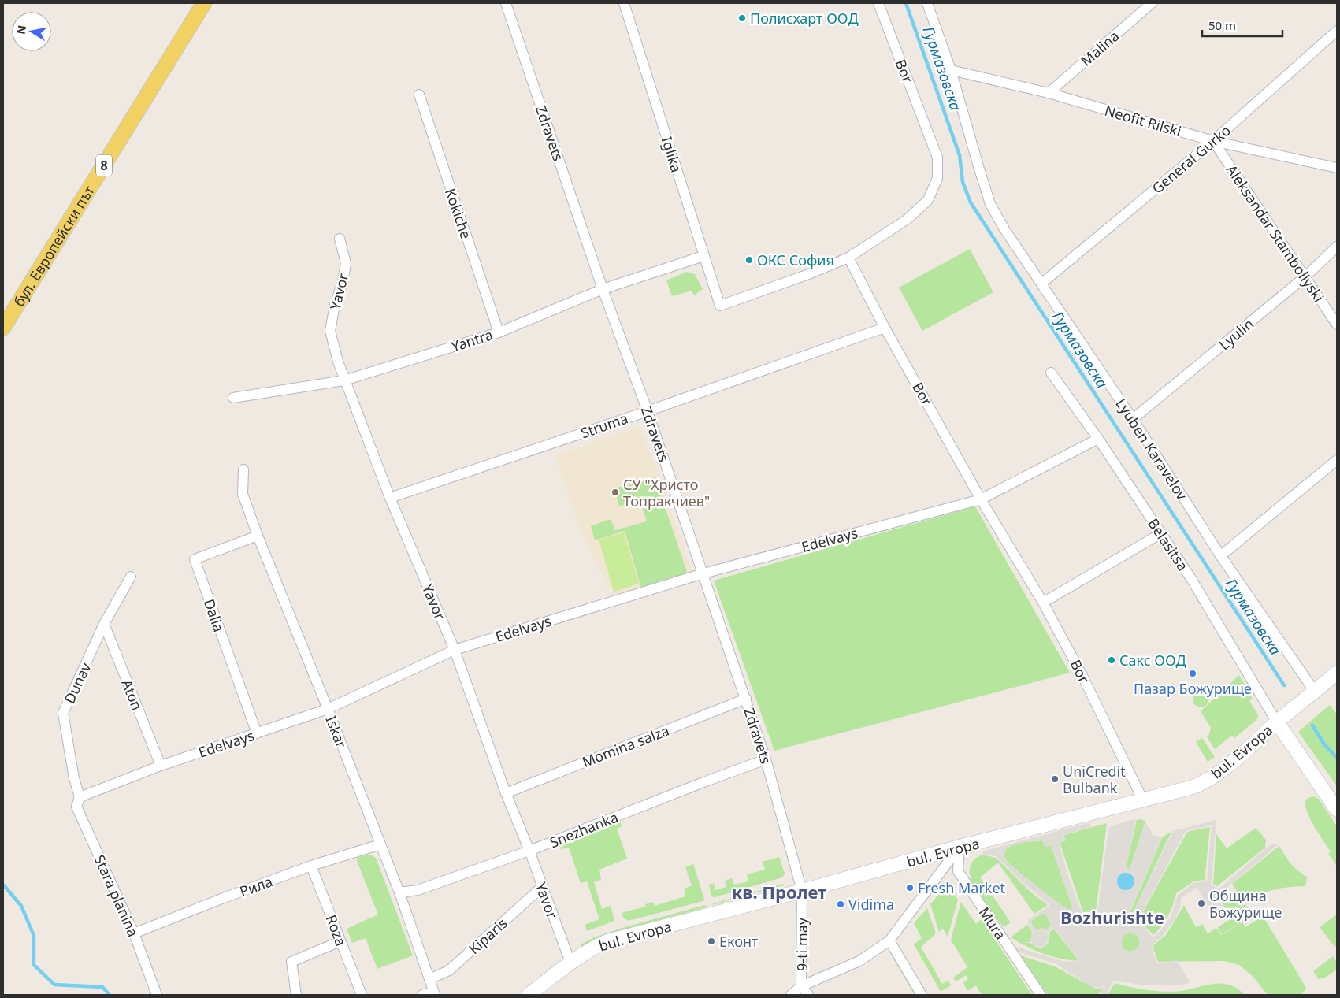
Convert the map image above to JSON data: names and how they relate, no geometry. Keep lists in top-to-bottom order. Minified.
{"streets":{"main road":["8","бул. Европейски път"],"street":["Malina","Bor","Neofit Rilski","Zdravets","Iglika","General Gurko","Kokiche","Aleksandar Stamboliyski","Yavor","Lyulin","Yantra","Struma","Lyuben Karavelov","Edelvays","Belasitsa","Dalia","Dunav","Aton","Iskar","Momina salza","bul. Evropa","Snezhanka","Рила","Stara planina","Mura","Roza","Kiparis","9-ti may"]},"crossings":[["Malina","Neofit Rilski"],["Bor","Iglika"],["Bor","Struma"],["Bor","Edelvays"],["Bor","bul. Evropa"],["Neofit Rilski","General Gurko"],["Neofit Rilski","Aleksandar Stamboliyski"],["Neofit Rilski","Lyuben Karavelov"],["Zdravets","Yantra"],["Zdravets","Struma"],["Zdravets","Edelvays"],["Zdravets","Momina salza"],["Zdravets","bul. Evropa"],["Zdravets","Snezhanka"],["Zdravets","9-ti may"],["Iglika","Yantra"],["General Gurko","Aleksandar Stamboliyski"],["General Gurko","Lyuben Karavelov"],["Kokiche","Yantra"],["Aleksandar Stamboliyski","Lyulin"],["Yavor","Yantra"],["Yavor","Struma"],["Yavor","Edelvays"],["Yavor","Momina salza"],["Yavor","bul. Evropa"],["Yavor","Snezhanka"],["Yavor","Kiparis"],["Lyulin","Lyuben Karavelov"],["Lyuben Karavelov","bul. Evropa"],["Edelvays","Belasitsa"],["Edelvays","Dalia"],["Edelvays","Dunav"],["Edelvays","Aton"],["Edelvays","Iskar"],["Edelvays","Stara planina"],["Belasitsa","bul. Evropa"],["Dalia","Iskar"],["Dunav","Aton"],["Dunav","Stara planina"],["Iskar","Snezhanka"],["Iskar","Рила"],["Iskar","Kiparis"],["bul. Evropa","Mura"],["bul. Evropa","9-ti may"],["Рила","Stara planina"],["Рила","Roza"]],"districts":["кв. Пролет","Bozhurishte"],"water":["Гурмазовска"],"places":["Полисхарт ООД","ОКС София","СУ \"Христо Топракчиев\"","Сакс ООД","Пазар Божурище","UniCredit Bulbank","Fresh Market","Община Божурище","Vidima","Еконт"],"scale_bar":"50 m","north":"left"}
